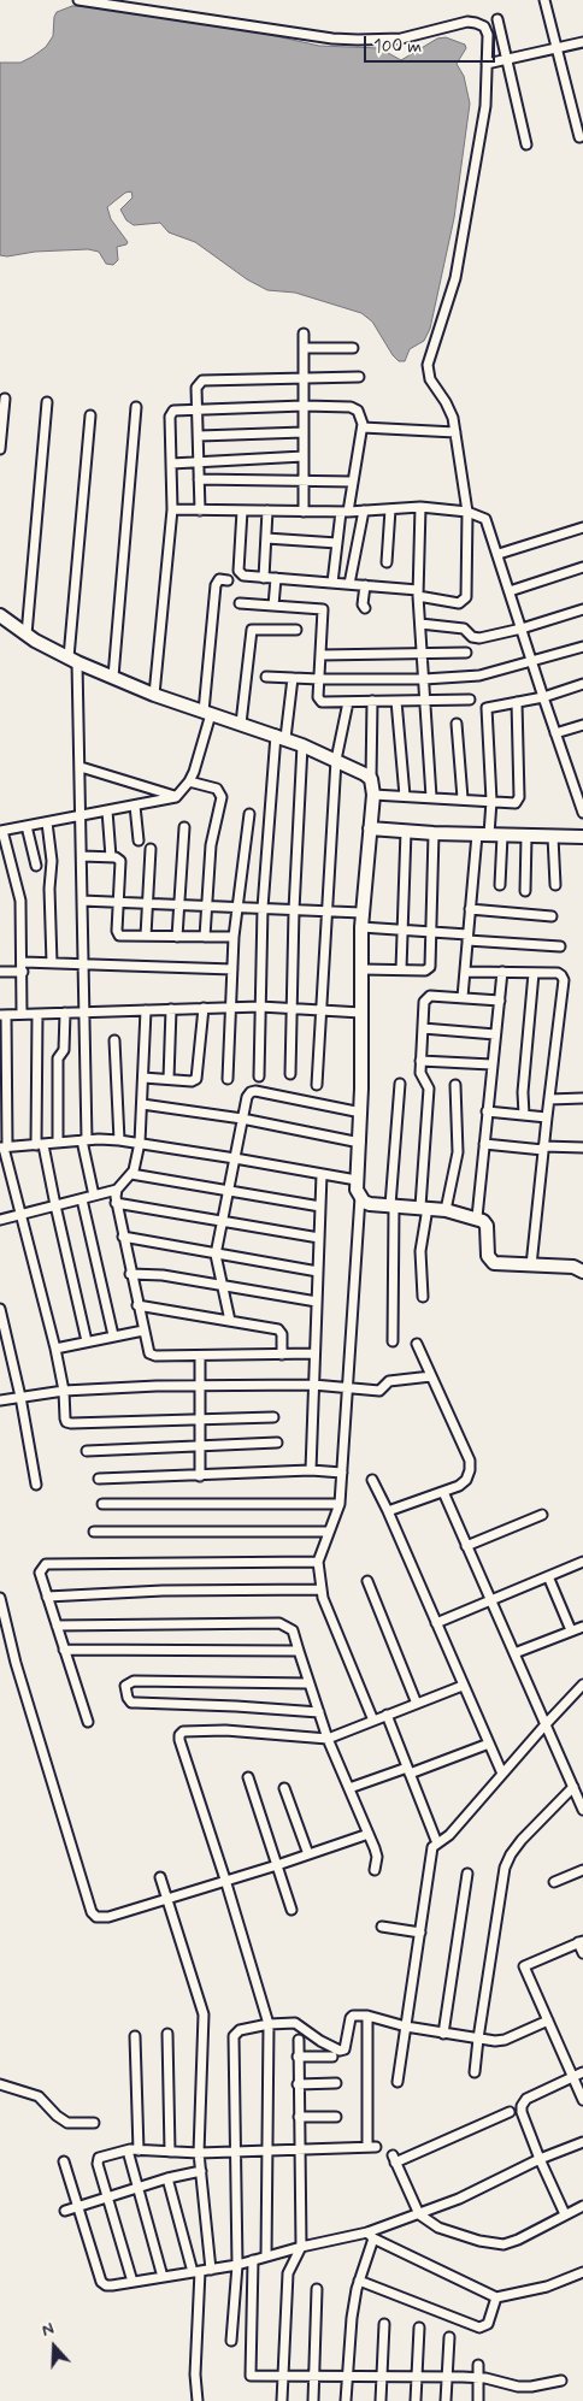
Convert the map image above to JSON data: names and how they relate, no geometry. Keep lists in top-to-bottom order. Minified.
{"scale_bar":"100 m","north":"top"}
